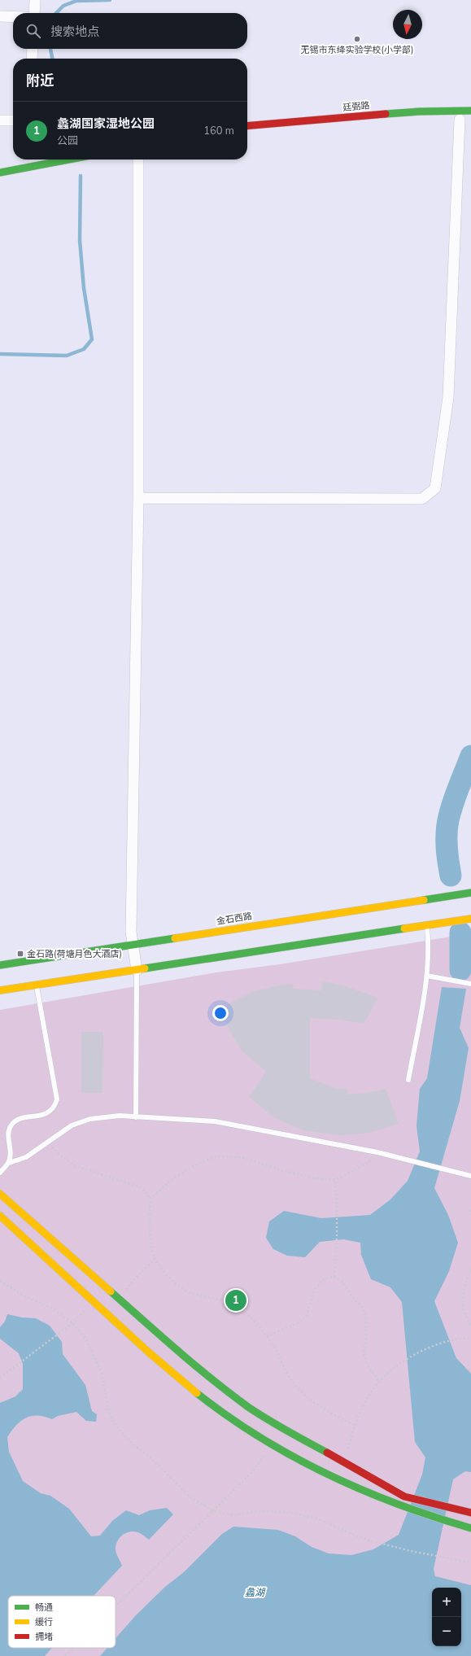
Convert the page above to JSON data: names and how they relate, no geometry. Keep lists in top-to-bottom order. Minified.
{"streets":{"main road":["廷弼路","金石西路"]},"water":["蠡湖"],"places":{"other":["无锡市东绛实验学校(小学部)"],"transit":["金石路(荷塘月色大酒店)"]},"legend":["畅通","缓行","拥堵"],"north":"bottom","page":{"search":"搜索地点","heading":"附近","list":[{"mark":"1","name":"蠡湖国家湿地公园","note":"公园","value":"160 m"}],"pins":"1","map_buttons":["+","−"]}}
